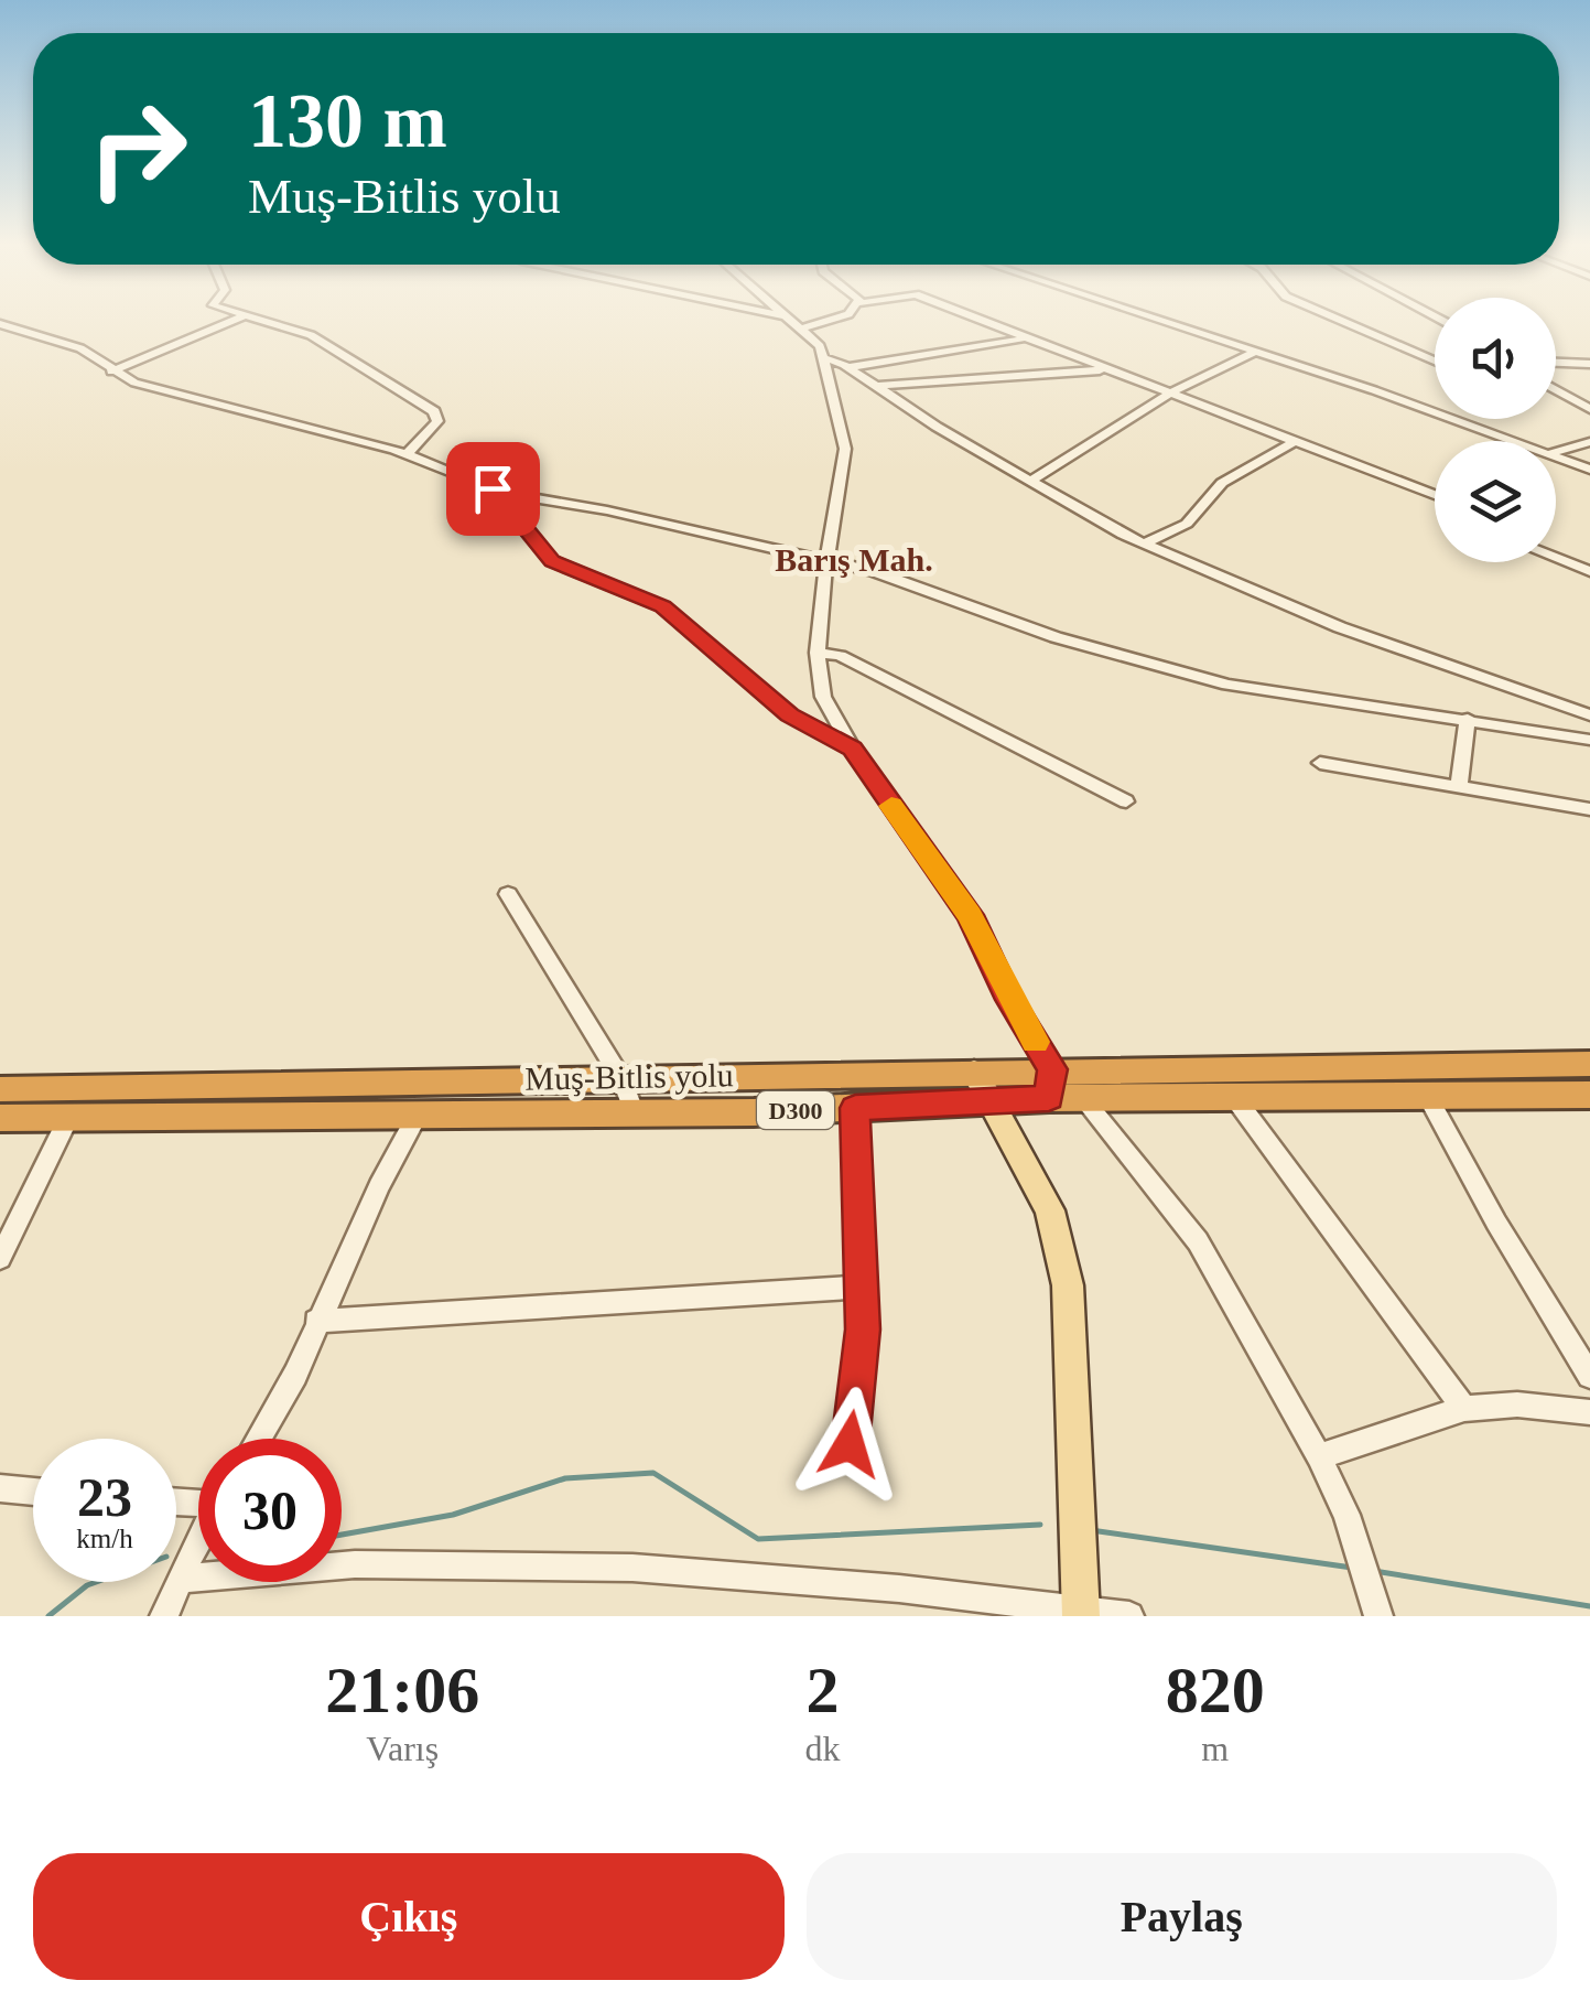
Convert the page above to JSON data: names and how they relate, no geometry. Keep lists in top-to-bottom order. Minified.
{"streets":{"highway":["Muş-Bitlis yolu","D300"]},"districts":["Barış Mah."],"page":{"turn":["130 m","Muş-Bitlis yolu"],"speed":"23 km/h","limit":"30","eta":["21:06","Varış","2","dk","820","m"],"buttons":["Çıkış","Paylaş"]}}
